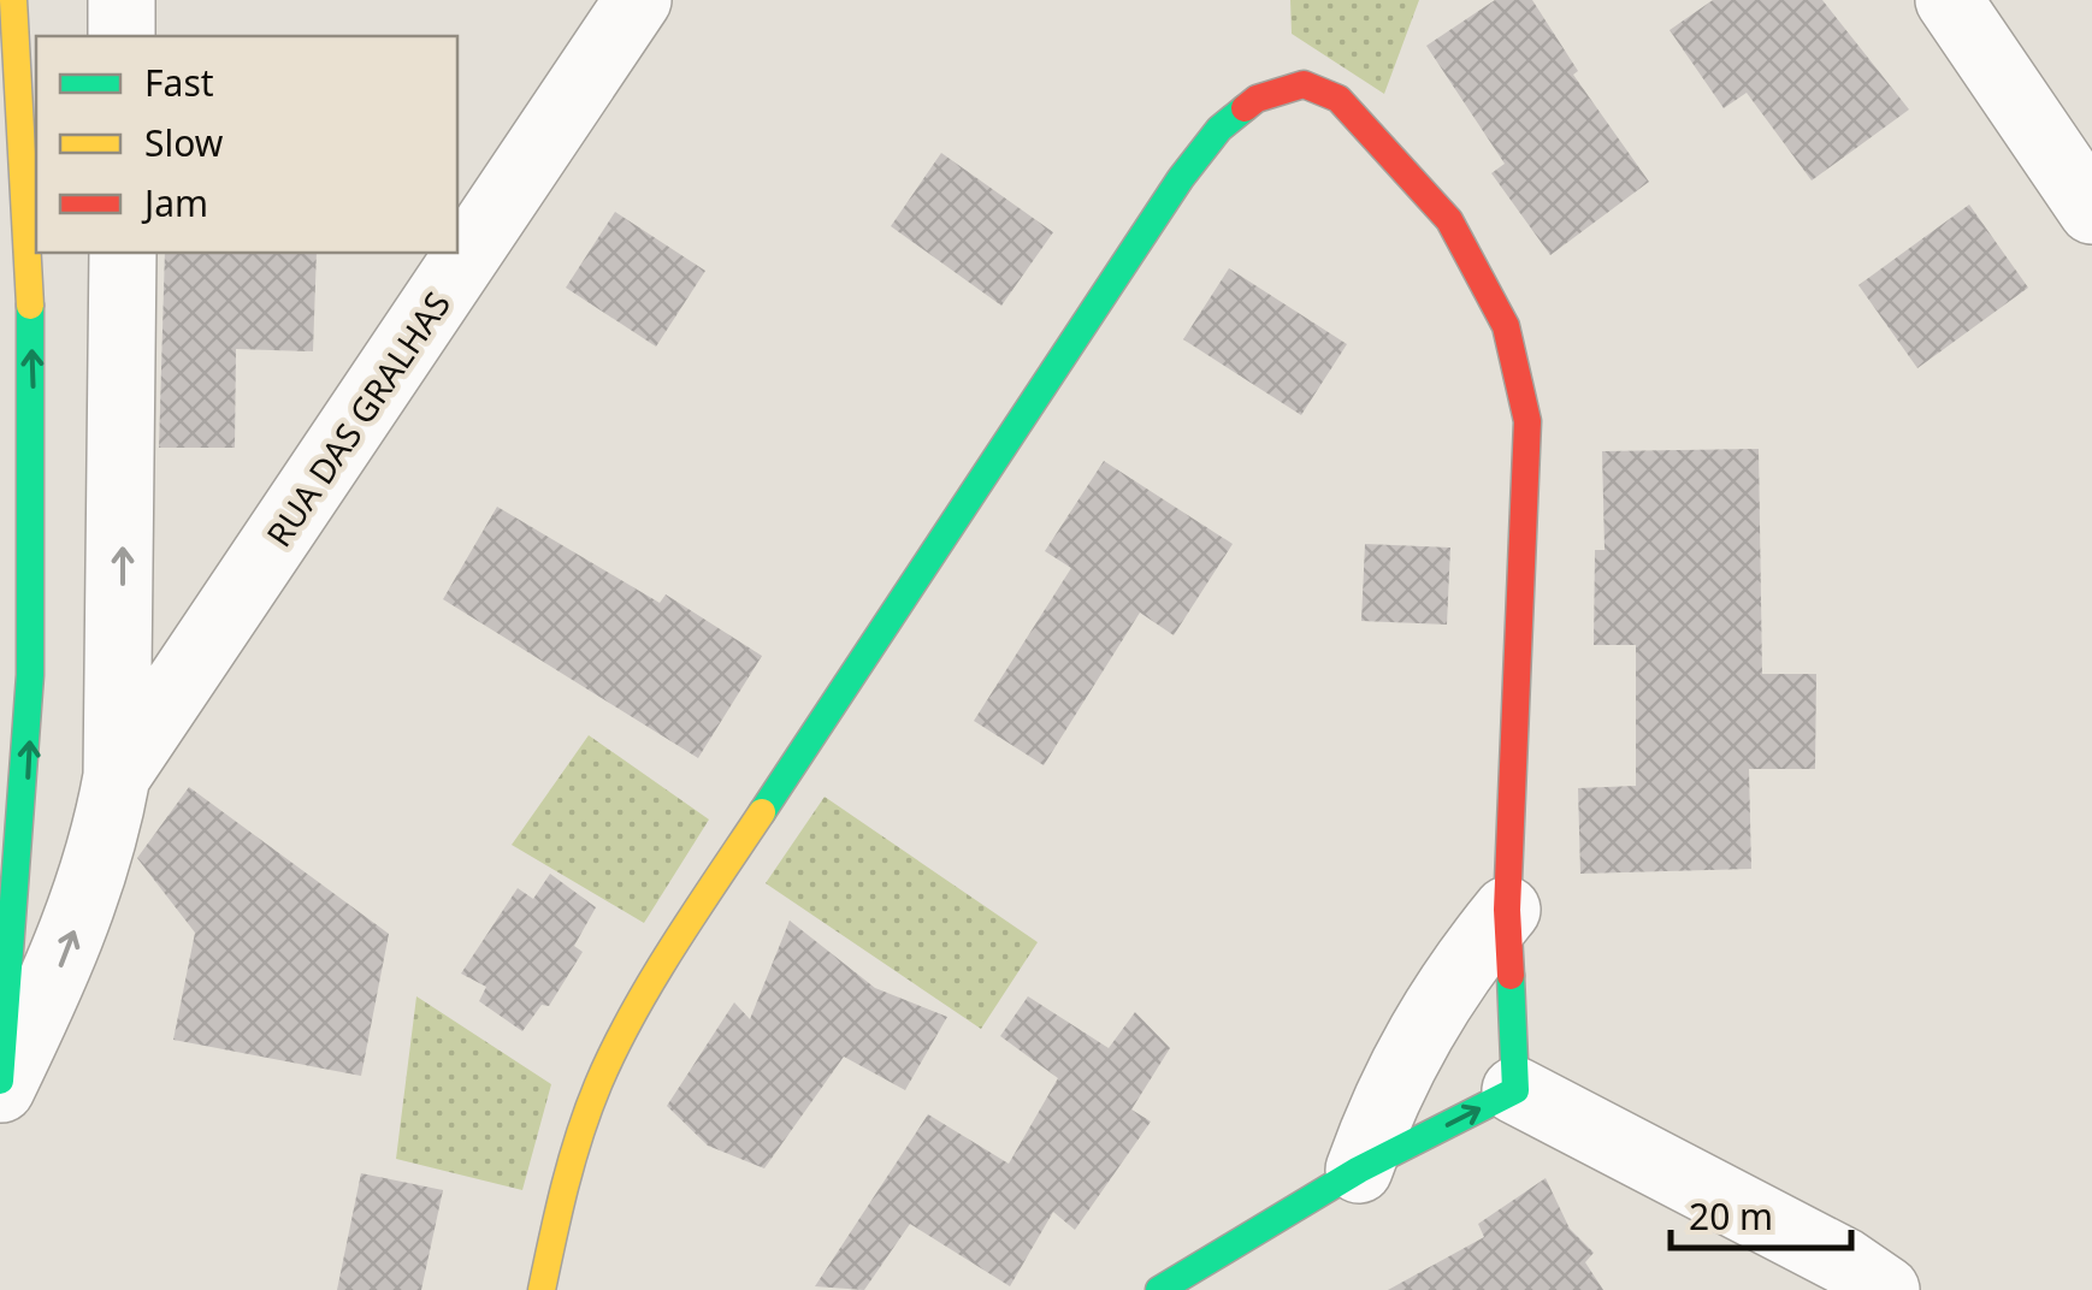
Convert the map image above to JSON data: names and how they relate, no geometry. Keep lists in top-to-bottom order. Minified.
{"streets":{"street":["RUA DAS GRALHAS"]},"legend":["Fast","Slow","Jam"],"scale_bar":"20 m"}
